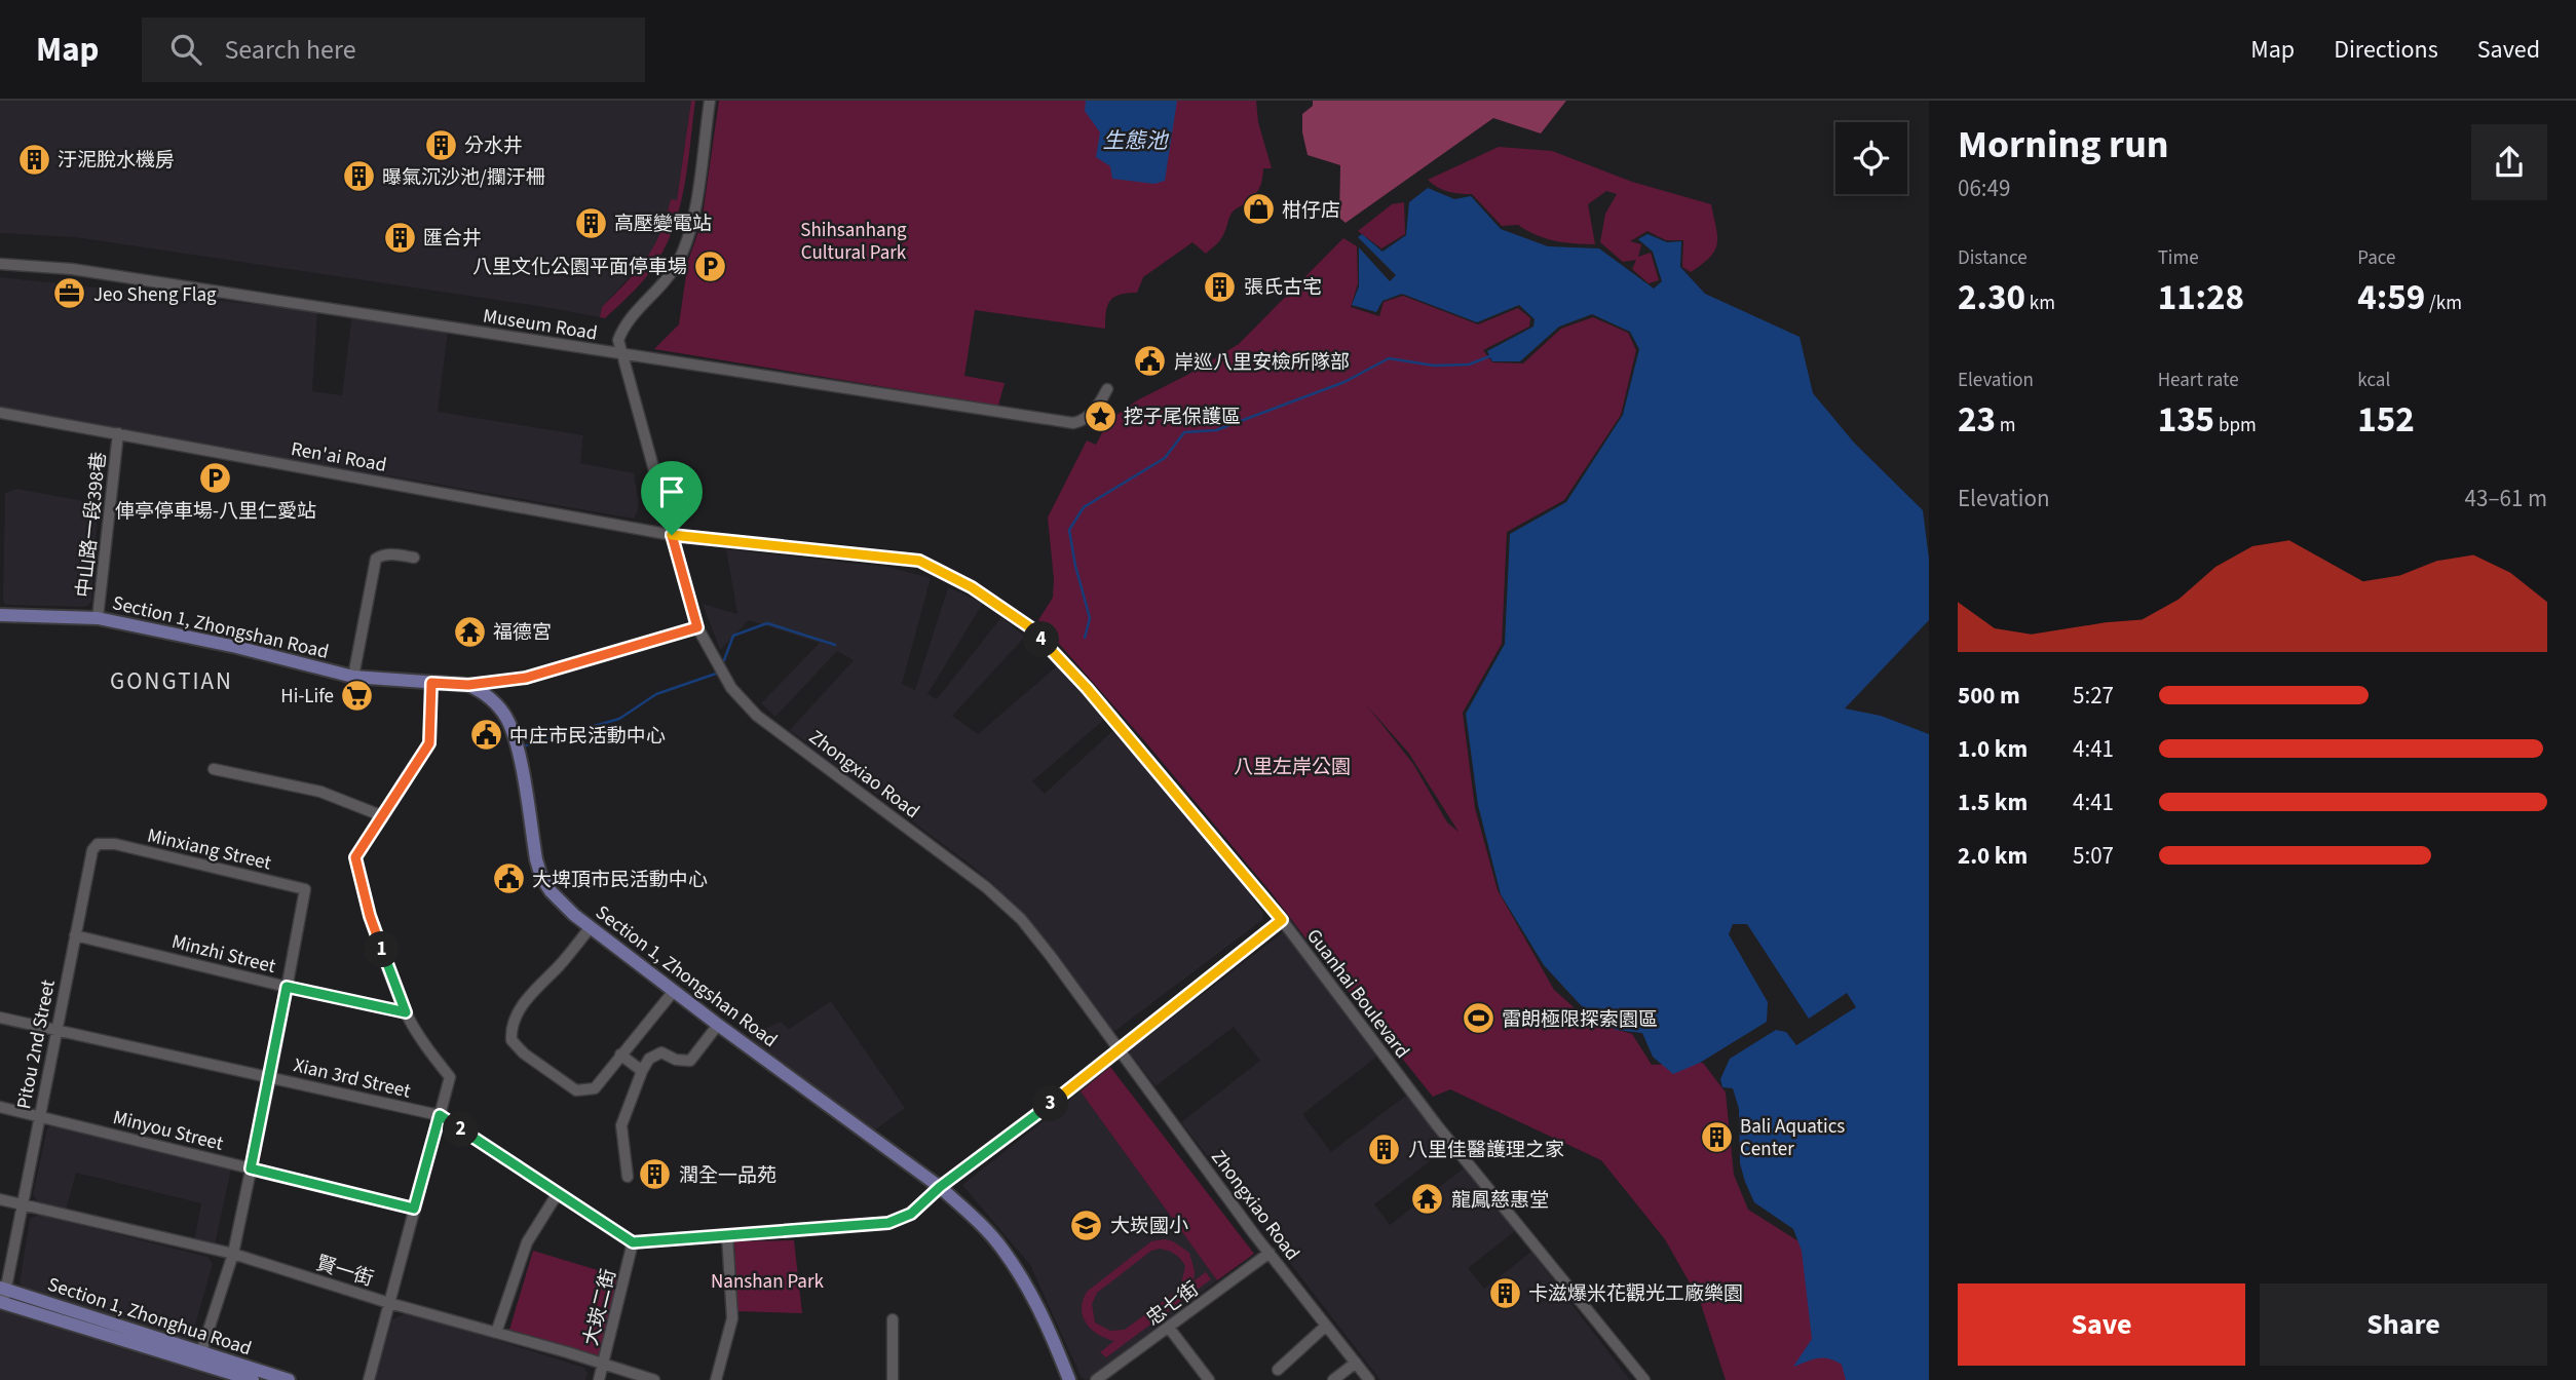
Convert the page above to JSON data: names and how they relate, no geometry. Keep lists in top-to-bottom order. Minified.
{"streets":{"main road":["Section 1, Zhongshan Road","Section 1, Zhonghua Road"],"street":["Museum Road","Ren'ai Road","中山路一段398巷","Zhongxiao Road","Minxiang Street","Minzhi Street","Guanhai Boulevard","Pitou 2nd Street","Xian 3rd Street","Minyou Street","賢一街","忠七街","大崁二街"]},"crossings":[["Museum Road","Zhongxiao Road"],["Ren'ai Road","中山路一段398巷"],["Ren'ai Road","Zhongxiao Road"],["Ren'ai Road","Guanhai Boulevard"],["中山路一段398巷","Section 1, Zhongshan Road"],["Zhongxiao Road","Guanhai Boulevard"],["Zhongxiao Road","忠七街"],["Minxiang Street","Minzhi Street"],["Minxiang Street","Pitou 2nd Street"],["Minzhi Street","Pitou 2nd Street"],["Pitou 2nd Street","Xian 3rd Street"],["Pitou 2nd Street","Minyou Street"],["Pitou 2nd Street","賢一街"],["Pitou 2nd Street","Section 1, Zhonghua Road"],["Xian 3rd Street","大崁二街"],["賢一街","大崁二街"]],"districts":["GONGTIAN"],"water":["生態池"],"parks":["Shihsanhang Cultural Park","八里左岸公園","Nanshan Park"],"places":{"building":["分水井","汙泥脫水機房","曝氣沉沙池/攔汙柵","高壓變電站","匯合井","張氏古宅","Bali Aquatics Center","八里佳醫護理之家","潤全一品苑","卡滋爆米花觀光工廠樂園"],"shop":["柑仔店"],"parking":["八里文化公園平面停車場","俥亭停車場-八里仁愛站"],"office":["Jeo Sheng Flag"],"public building":["岸巡八里安檢所隊部","中庄市民活動中心","大埤頂市民活動中心"],"place":["挖子尾保護區"],"temple":["福德宮","龍鳳慈惠堂"],"supermarket":["Hi-Life"],"sports":["雷朗極限探索園區"],"school or university":["大崁國小"]},"page":{"header":"Map","search":"Search here","nav":["Map","Directions","Saved"],"heading":["Morning run","06:49"],"stats":[["Distance","2.30 km"],["Time","11:28"],["Pace","4:59 /km"],["Elevation","23 m"],["Heart rate","135 bpm"],["kcal","152"]],"chart":["Elevation","43–61 m"],"pins":["4","1","3","2"],"list":[{"name":"500 m","note":"5:27"},{"name":"1.0 km","note":"4:41"},{"name":"1.5 km","note":"4:41"},{"name":"2.0 km","note":"5:07"}],"buttons":["Save","Share"]}}
